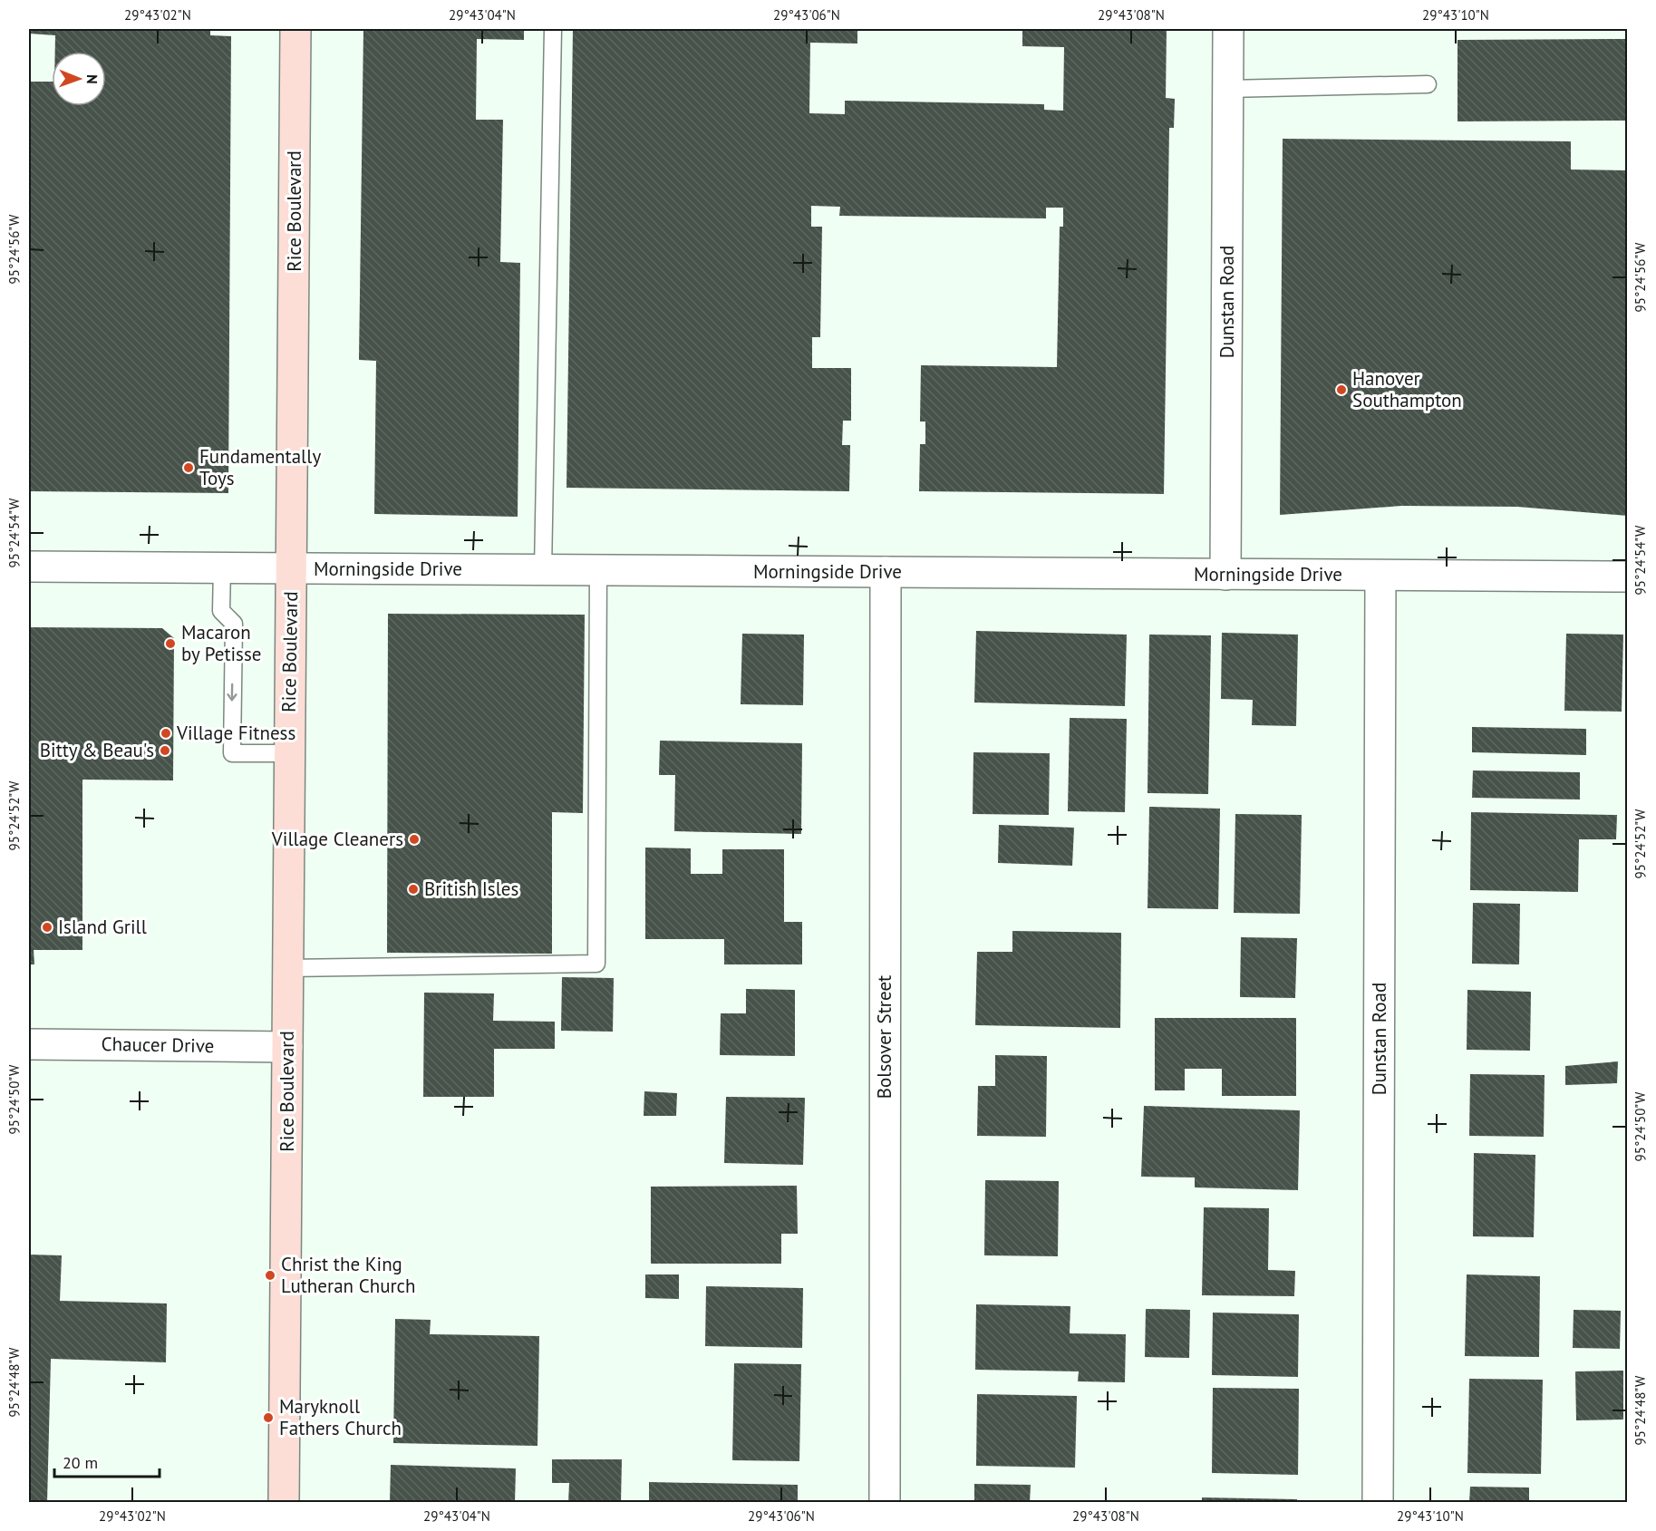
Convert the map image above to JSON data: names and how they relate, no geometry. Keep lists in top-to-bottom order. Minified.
{"streets":{"main road":["Rice Boulevard"],"street":["Dunstan Road","Morningside Drive","Bolsover Street","Chaucer Drive"]},"crossings":[["Rice Boulevard","Morningside Drive"],["Rice Boulevard","Chaucer Drive"],["Dunstan Road","Morningside Drive"],["Morningside Drive","Bolsover Street"]],"places":["Hanover Southampton","Fundamentally Toys","Macaron by Petisse","Village Fitness","Bitty & Beau's","Village Cleaners","British Isles","Island Grill","Christ the King Lutheran Church","Maryknoll Fathers Church"],"scale_bar":"20 m","north":"right","coordinates":["29°43'02\"N","29°43'04\"N","29°43'06\"N","29°43'08\"N","29°43'10\"N","95°24'56\"W","95°24'54\"W","95°24'52\"W","95°24'50\"W","95°24'48\"W"]}
